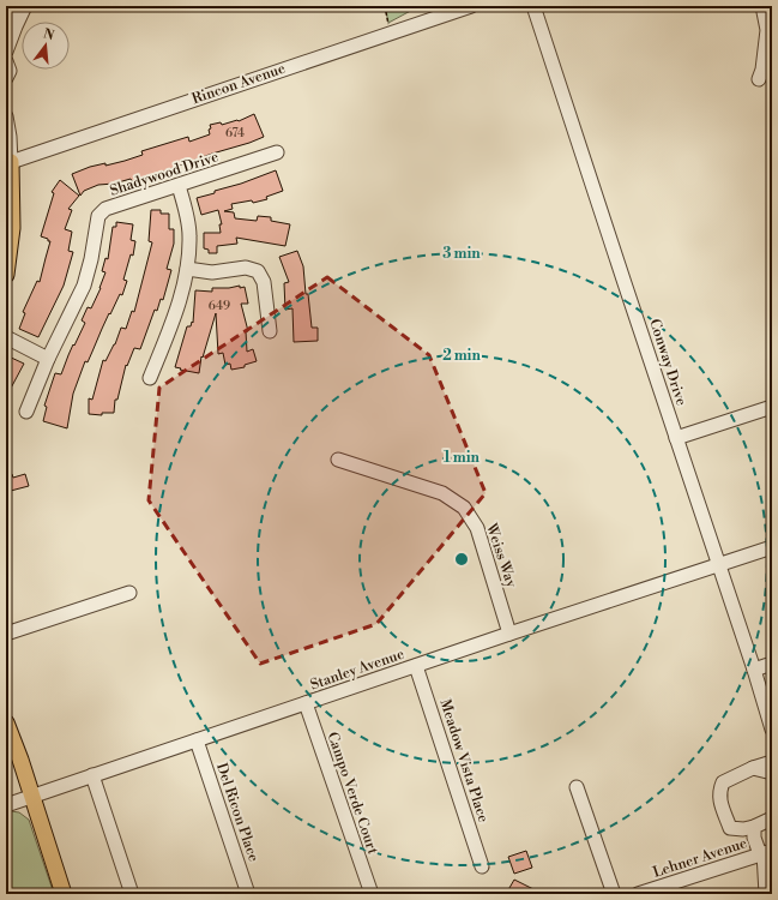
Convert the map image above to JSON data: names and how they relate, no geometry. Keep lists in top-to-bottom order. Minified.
{"streets":{"street":["Rincon Avenue","Shadywood Drive","Conway Drive","Weiss Way","Stanley Avenue","Meadow Vista Place","Campo Verde Court","Del Ricon Place","Lehner Avenue"]},"crossings":[["Conway Drive","Stanley Avenue"],["Weiss Way","Stanley Avenue"],["Stanley Avenue","Meadow Vista Place"],["Stanley Avenue","Campo Verde Court"],["Stanley Avenue","Del Ricon Place"]],"house_numbers":["674","649"],"north":"top","rings":["3 min","2 min","1 min"]}
